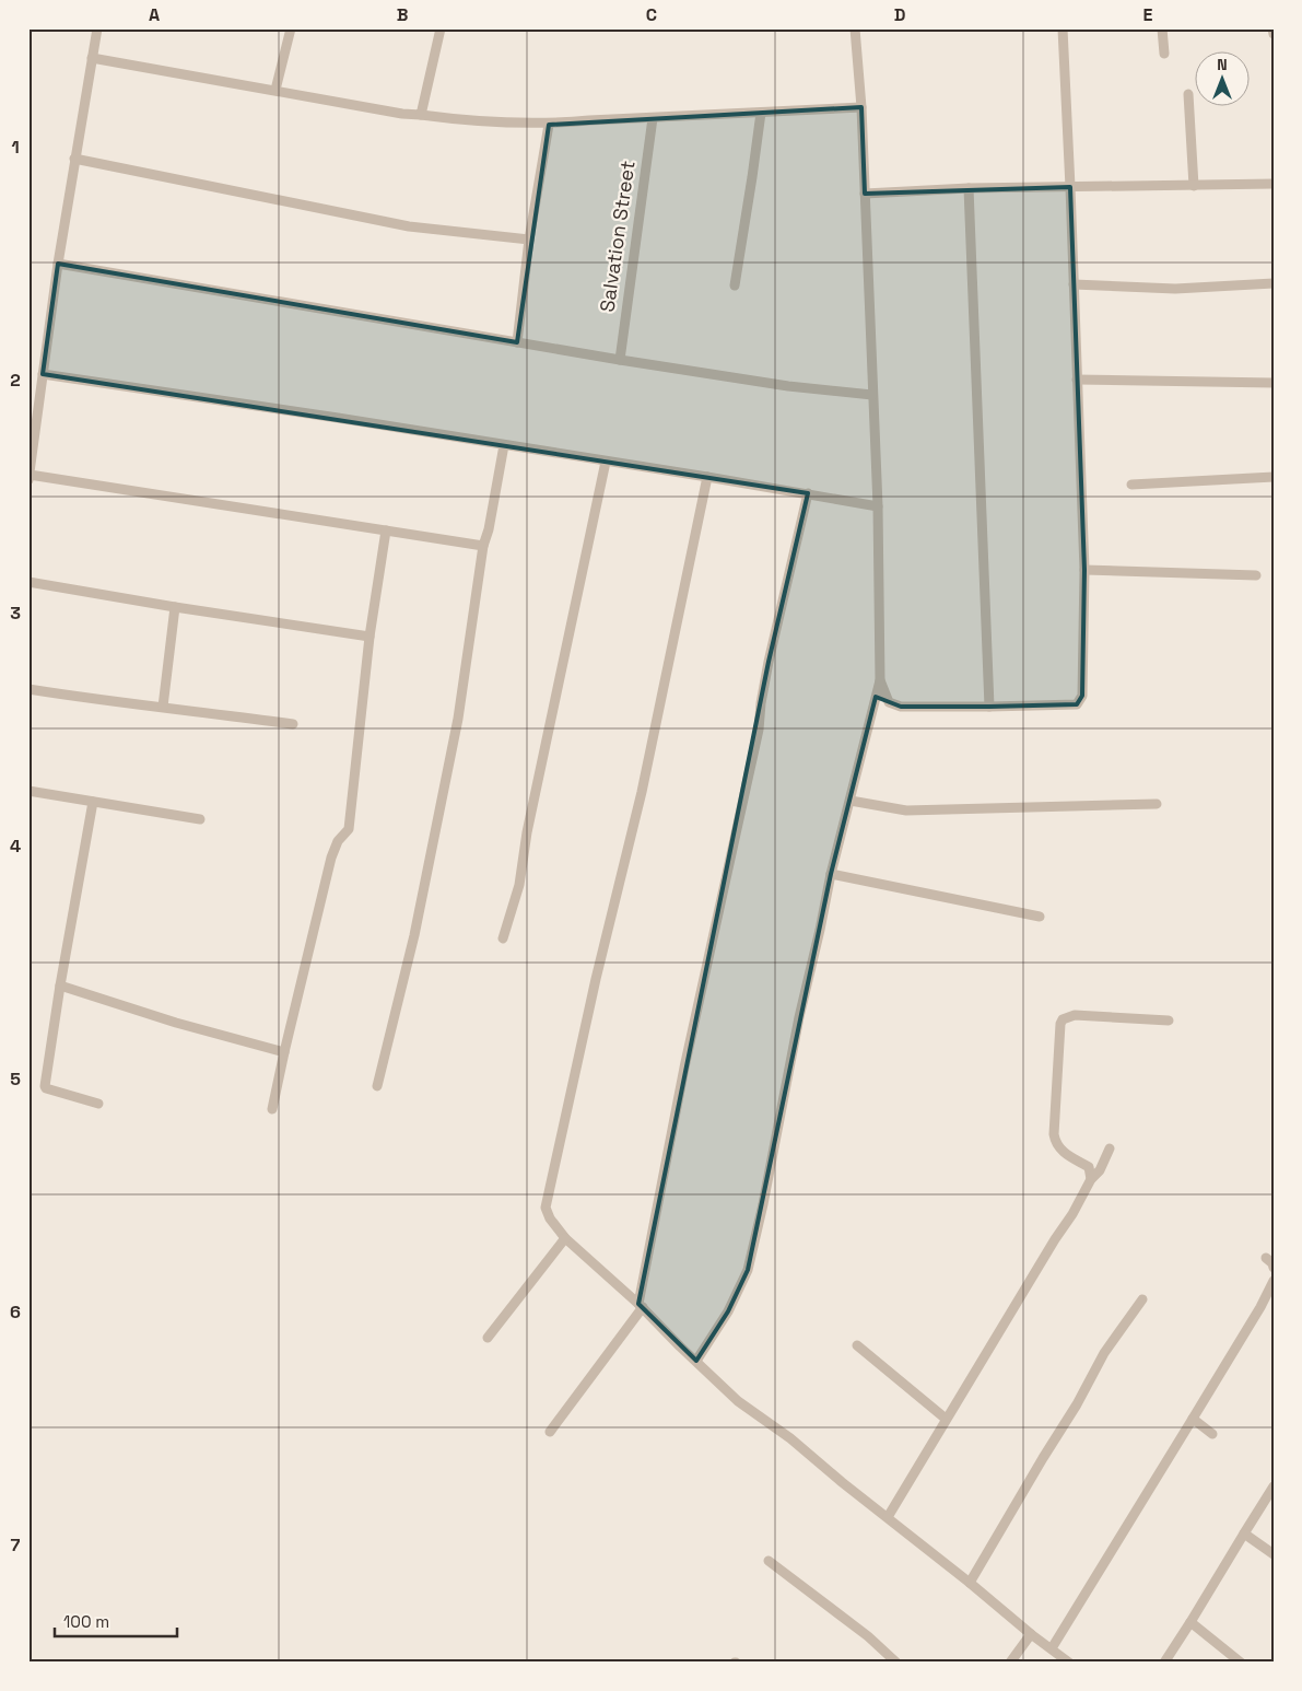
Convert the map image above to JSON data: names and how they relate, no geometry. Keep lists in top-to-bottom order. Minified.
{"streets":{"street":["Salvation Street"]},"scale_bar":"100 m","north":"top","grid":{"columns":["A","B","C","D","E"],"rows":["1","2","3","4","5","6","7"]}}
